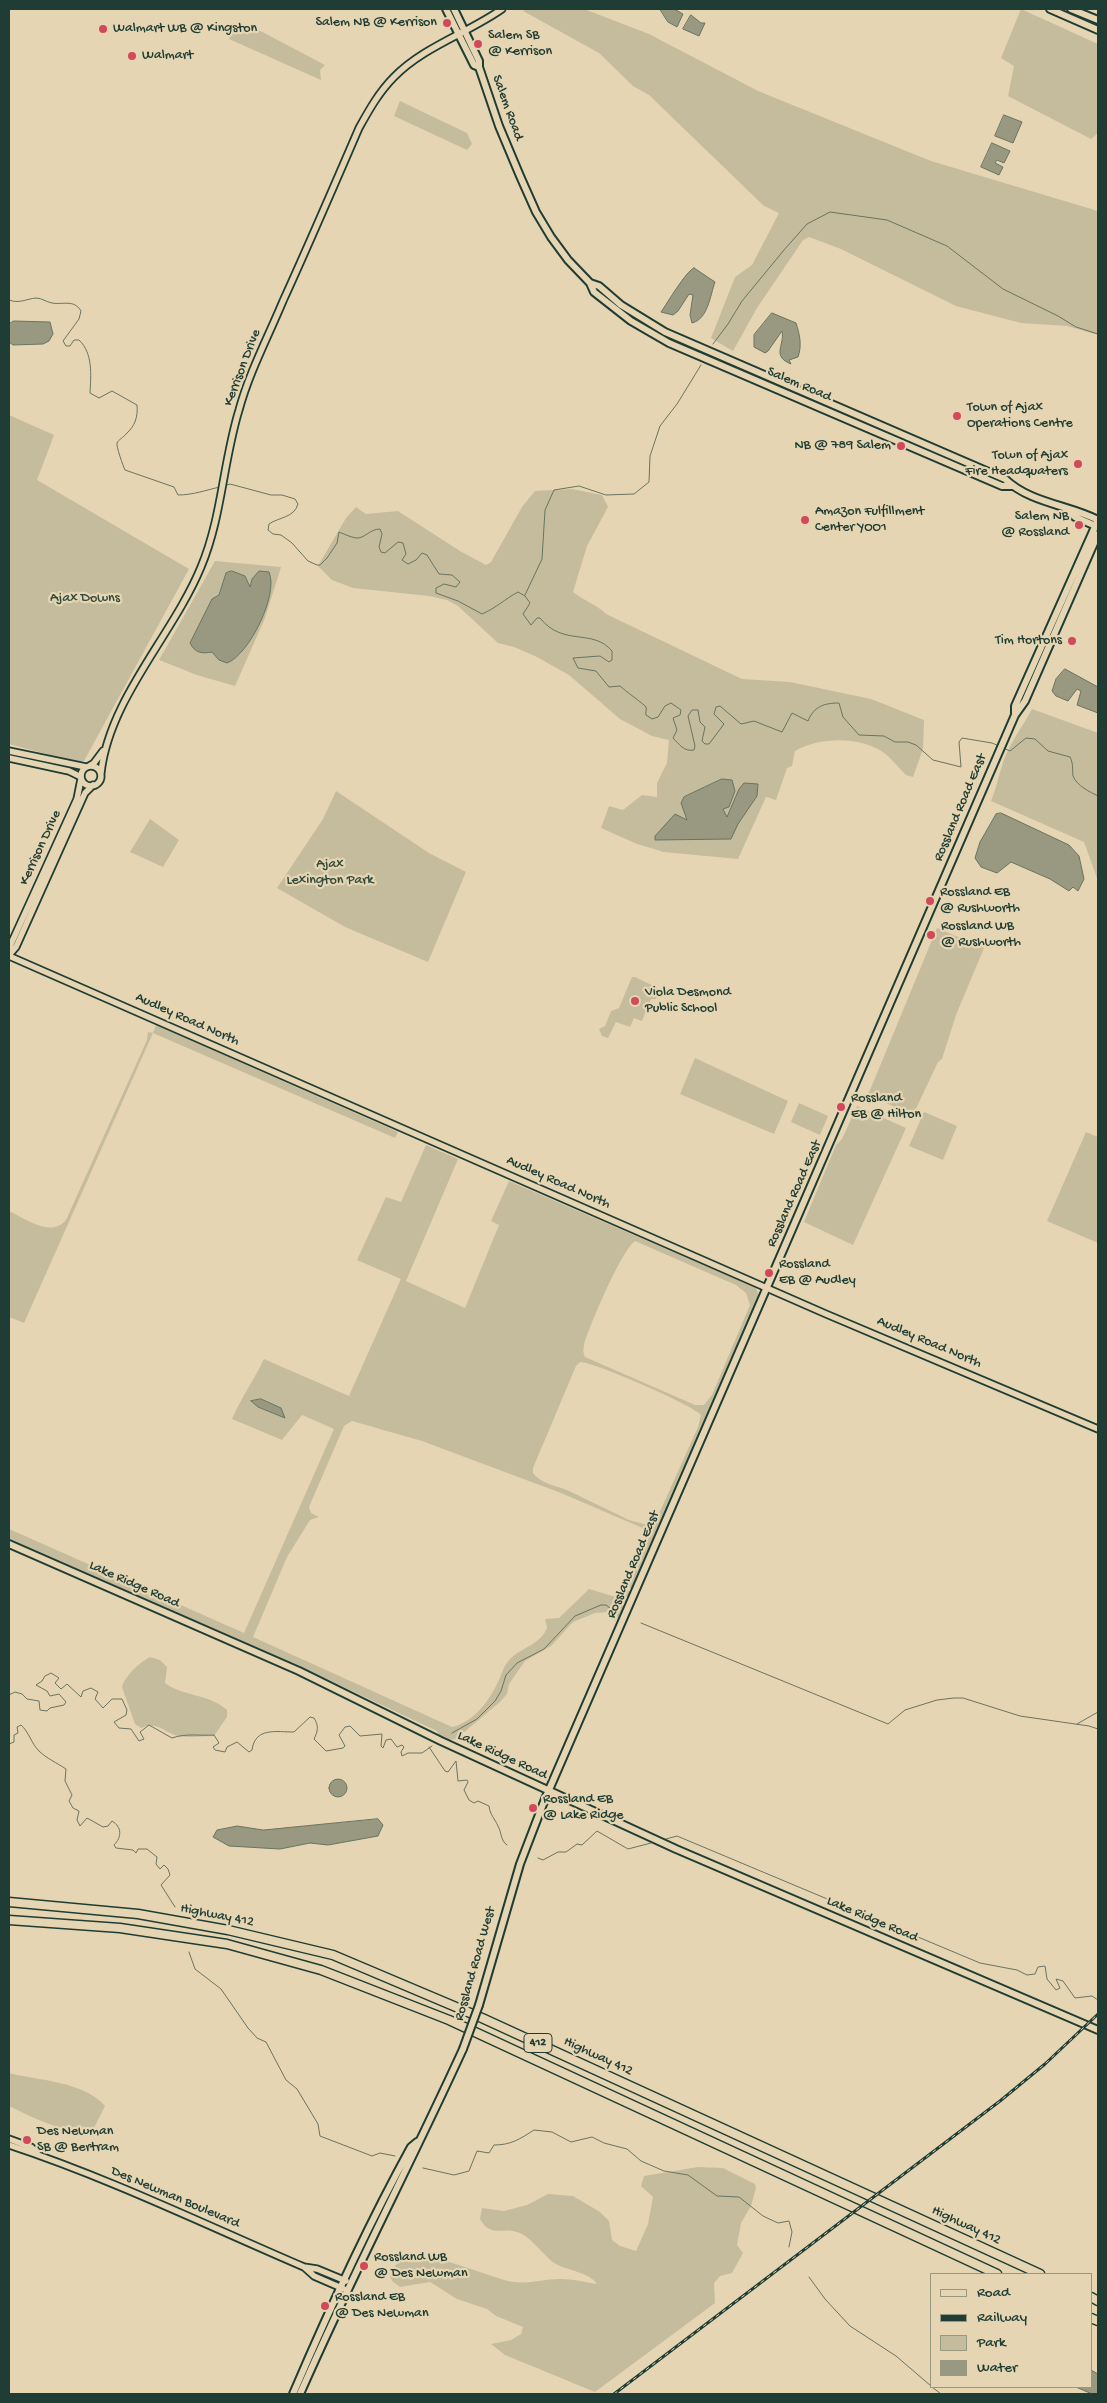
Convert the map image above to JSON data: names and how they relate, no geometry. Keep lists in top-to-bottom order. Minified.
{"streets":{"highway":["Highway 412","412"],"main road":["Salem Road","Rossland Road East","Lake Ridge Road","Rossland Road West"],"street":["Kerrison Drive","Audley Road North","Des Newman Boulevard"]},"crossings":[["Salem Road","Kerrison Drive"],["Salem Road","Rossland Road East"],["Kerrison Drive","Audley Road North"],["Rossland Road East","Audley Road North"],["Rossland Road East","Lake Ridge Road"],["Rossland Road East","Rossland Road West"],["Lake Ridge Road","Rossland Road West"],["Rossland Road West","Des Newman Boulevard"]],"parks":["Ajax Downs","Ajax Lexington Park"],"places":["Salem NB @ Kerrison","Walmart WB @ Kingston","Salem SB @ Kerrison","Walmart","Town of Ajax Operations Centre","NB @ 789 Salem","Town of Ajax Fire Headquaters","Amazon Fulfillment Center YOO1","Salem NB @ Rossland","Tim Hortons","Rossland EB @ Rushworth","Rossland WB @ Rushworth","Viola Desmond Public School","Rossland EB @ Hilton","Rossland EB @ Audley","Rossland EB @ Lake Ridge","Des Newman SB @ Bertram","Rossland WB @ Des Newman","Rossland EB @ Des Newman"],"legend":["Road","Railway","Park","Water"]}
